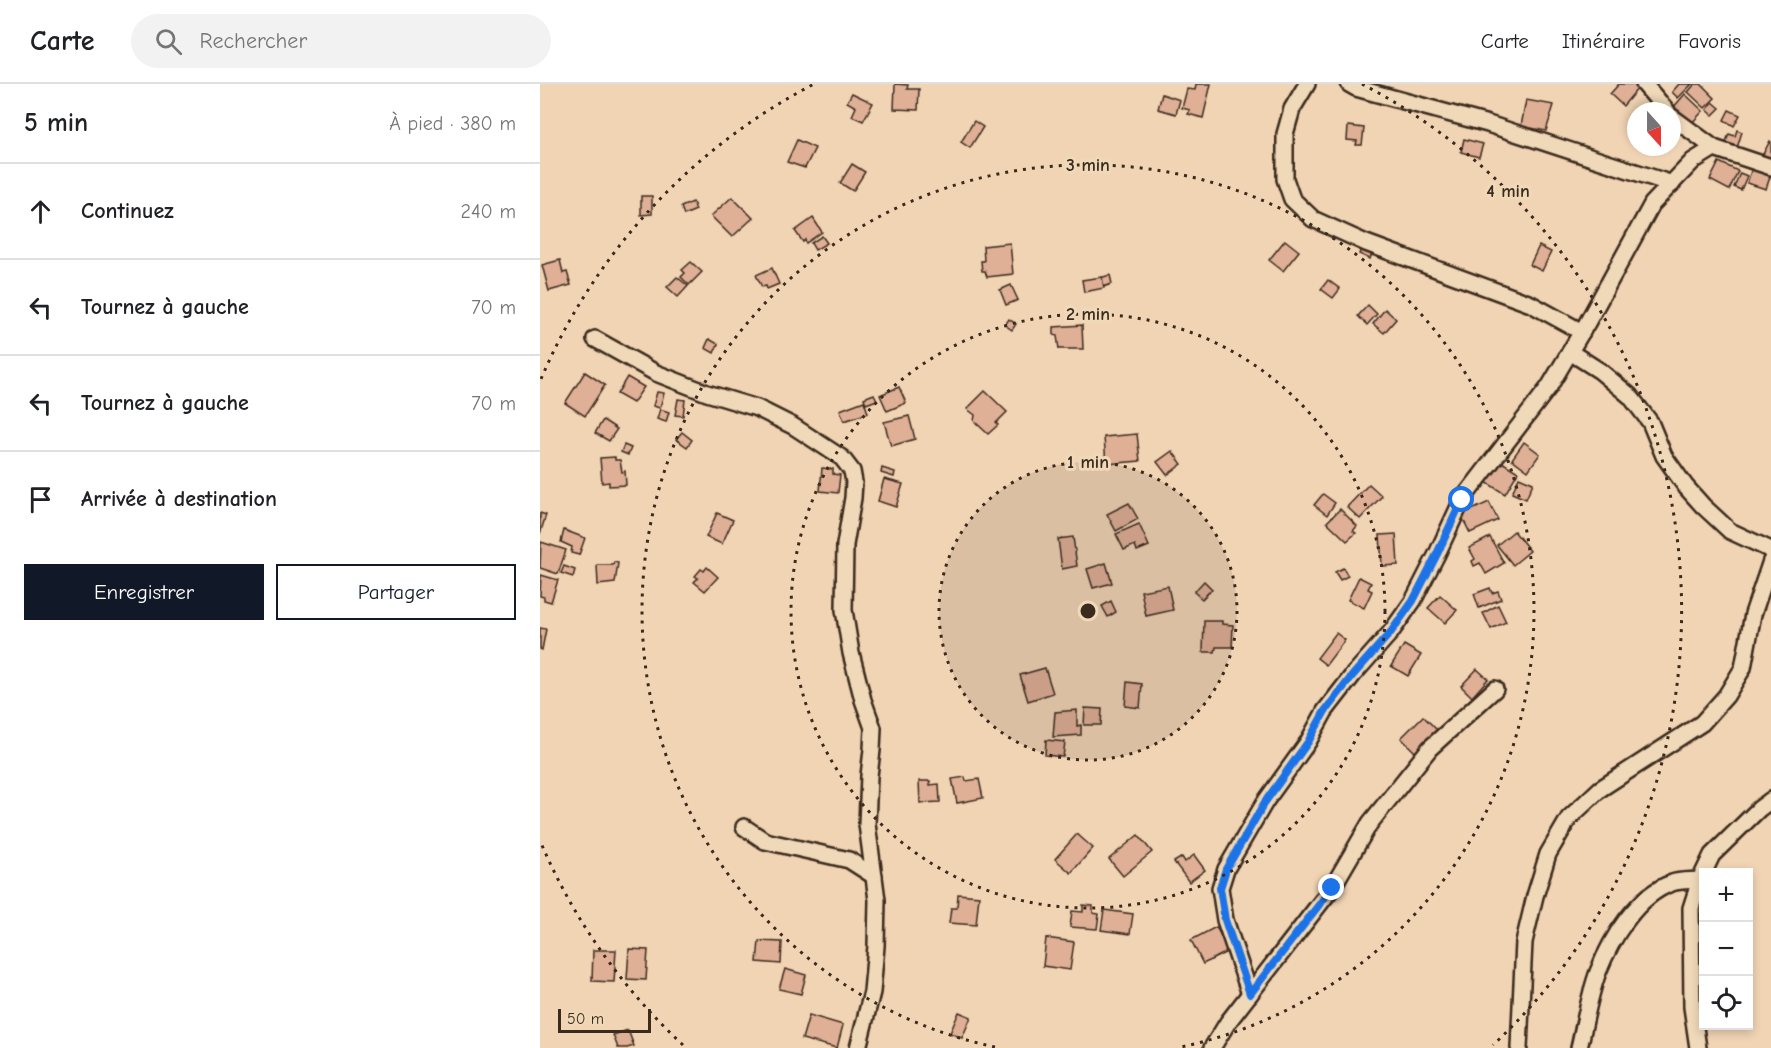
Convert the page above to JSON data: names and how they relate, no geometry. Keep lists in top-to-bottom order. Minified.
{"scale_bar":"50 m","north":"bottom","page":{"header":"Carte","search":"Rechercher","nav":["Carte","Itinéraire","Favoris"],"heading":["5 min","À pied · 380 m"],"list":[["Continuez","240 m"],["Tournez à gauche","70 m"],["Tournez à gauche","70 m"],"Arrivée à destination"],"buttons":["Enregistrer","Partager"],"map_buttons":["+","−"],"scale":"50 m"},"rings":["3 min","4 min","2 min","1 min"]}
